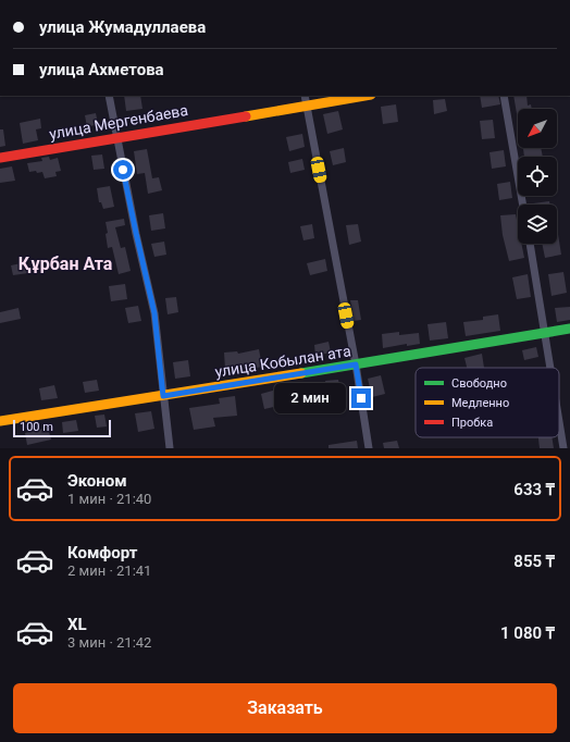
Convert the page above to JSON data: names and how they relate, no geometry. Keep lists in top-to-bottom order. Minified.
{"streets":{"street":["улица Мергенбаева","улица Кобылан ата"]},"districts":["Құрбан Ата"],"legend":["Свободно","Медленно","Пробка"],"scale_bar":"100 m","north":"bottom left","page":{"banner":["улица Жумадуллаева","улица Ахметова"],"bubble":"2 мин","scale":"100 m","list":[{"name":"Эконом","note":"1 мин · 21:40","value":"633 ₸"},{"name":"Комфорт","note":"2 мин · 21:41","value":"855 ₸"},{"name":"XL","note":"3 мин · 21:42","value":"1 080 ₸"}],"buttons":"Заказать"}}
